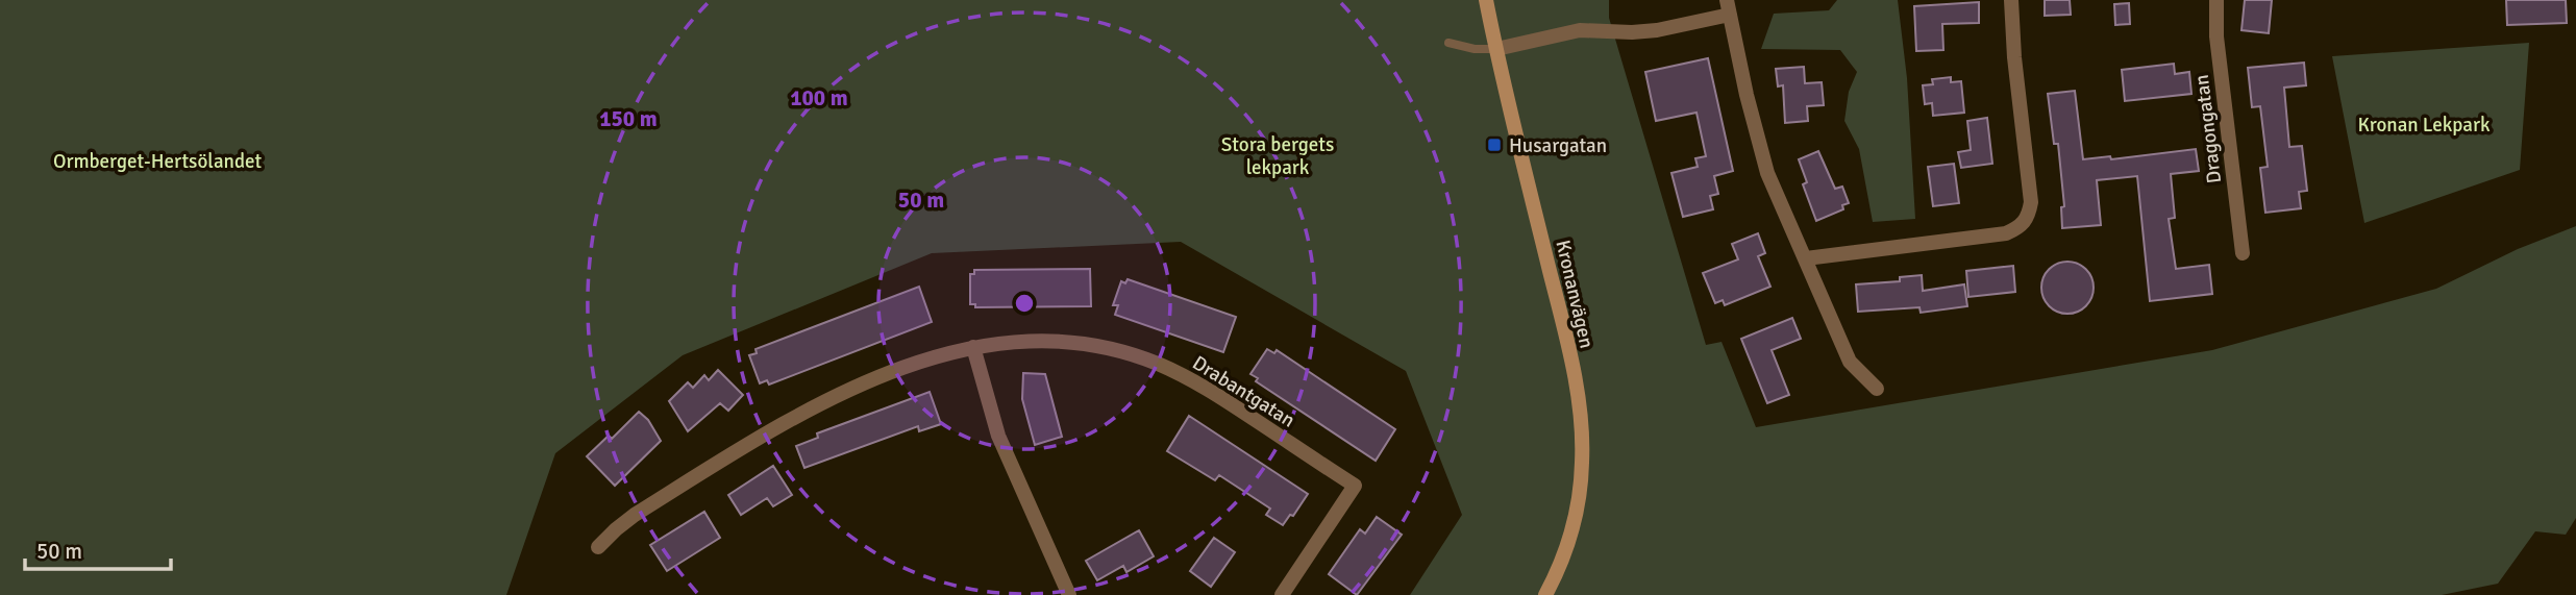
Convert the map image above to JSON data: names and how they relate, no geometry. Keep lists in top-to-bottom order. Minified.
{"streets":{"street":["Dragongatan","Kronanvägen","Drabantgatan"]},"parks":["Kronan Lekpark","Stora bergets lekpark","Ormberget-Hertsölandet"],"places":{"transit":["Husargatan"]},"scale_bar":"50 m","rings":["100 m","150 m","50 m"]}
